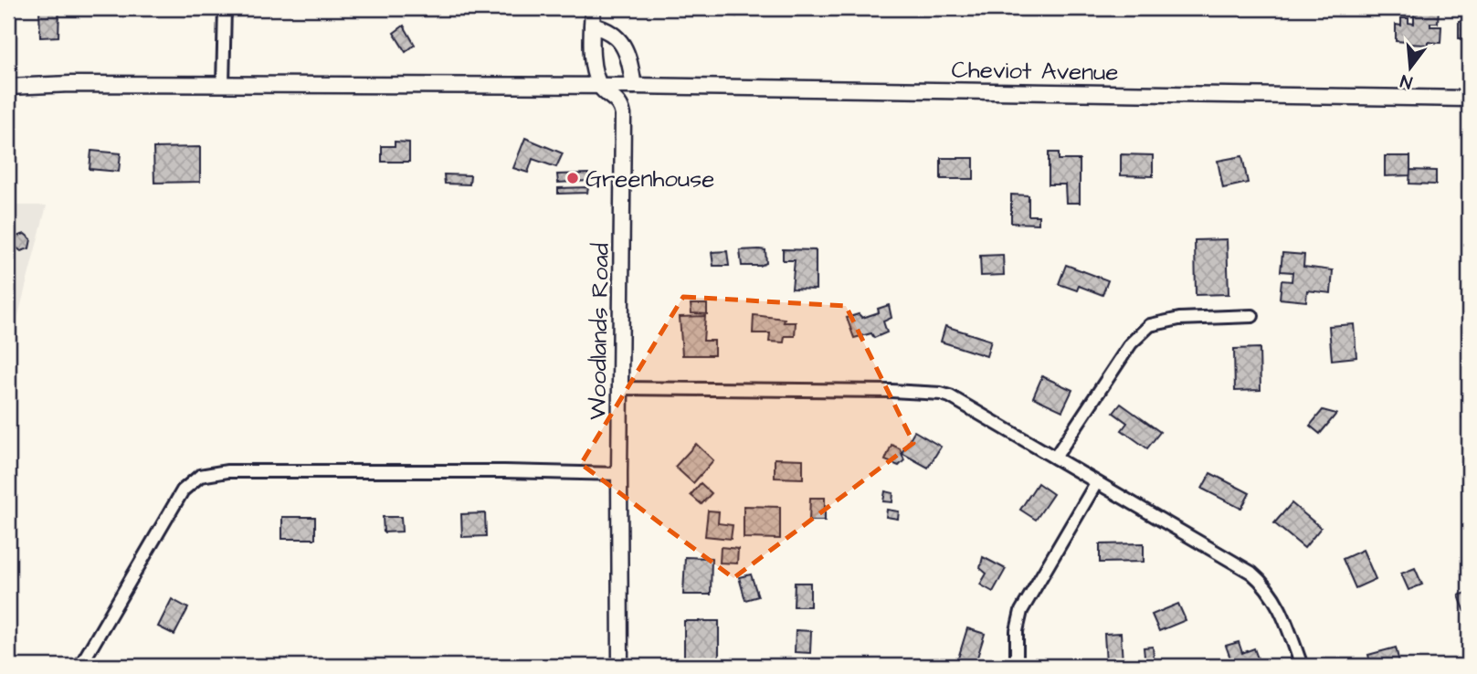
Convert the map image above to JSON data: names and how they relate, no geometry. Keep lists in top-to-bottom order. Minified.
{"streets":{"street":["Cheviot Avenue","Woodlands Road"]},"crossings":[["Cheviot Avenue","Woodlands Road"]],"places":["Greenhouse"],"north":"bottom"}
